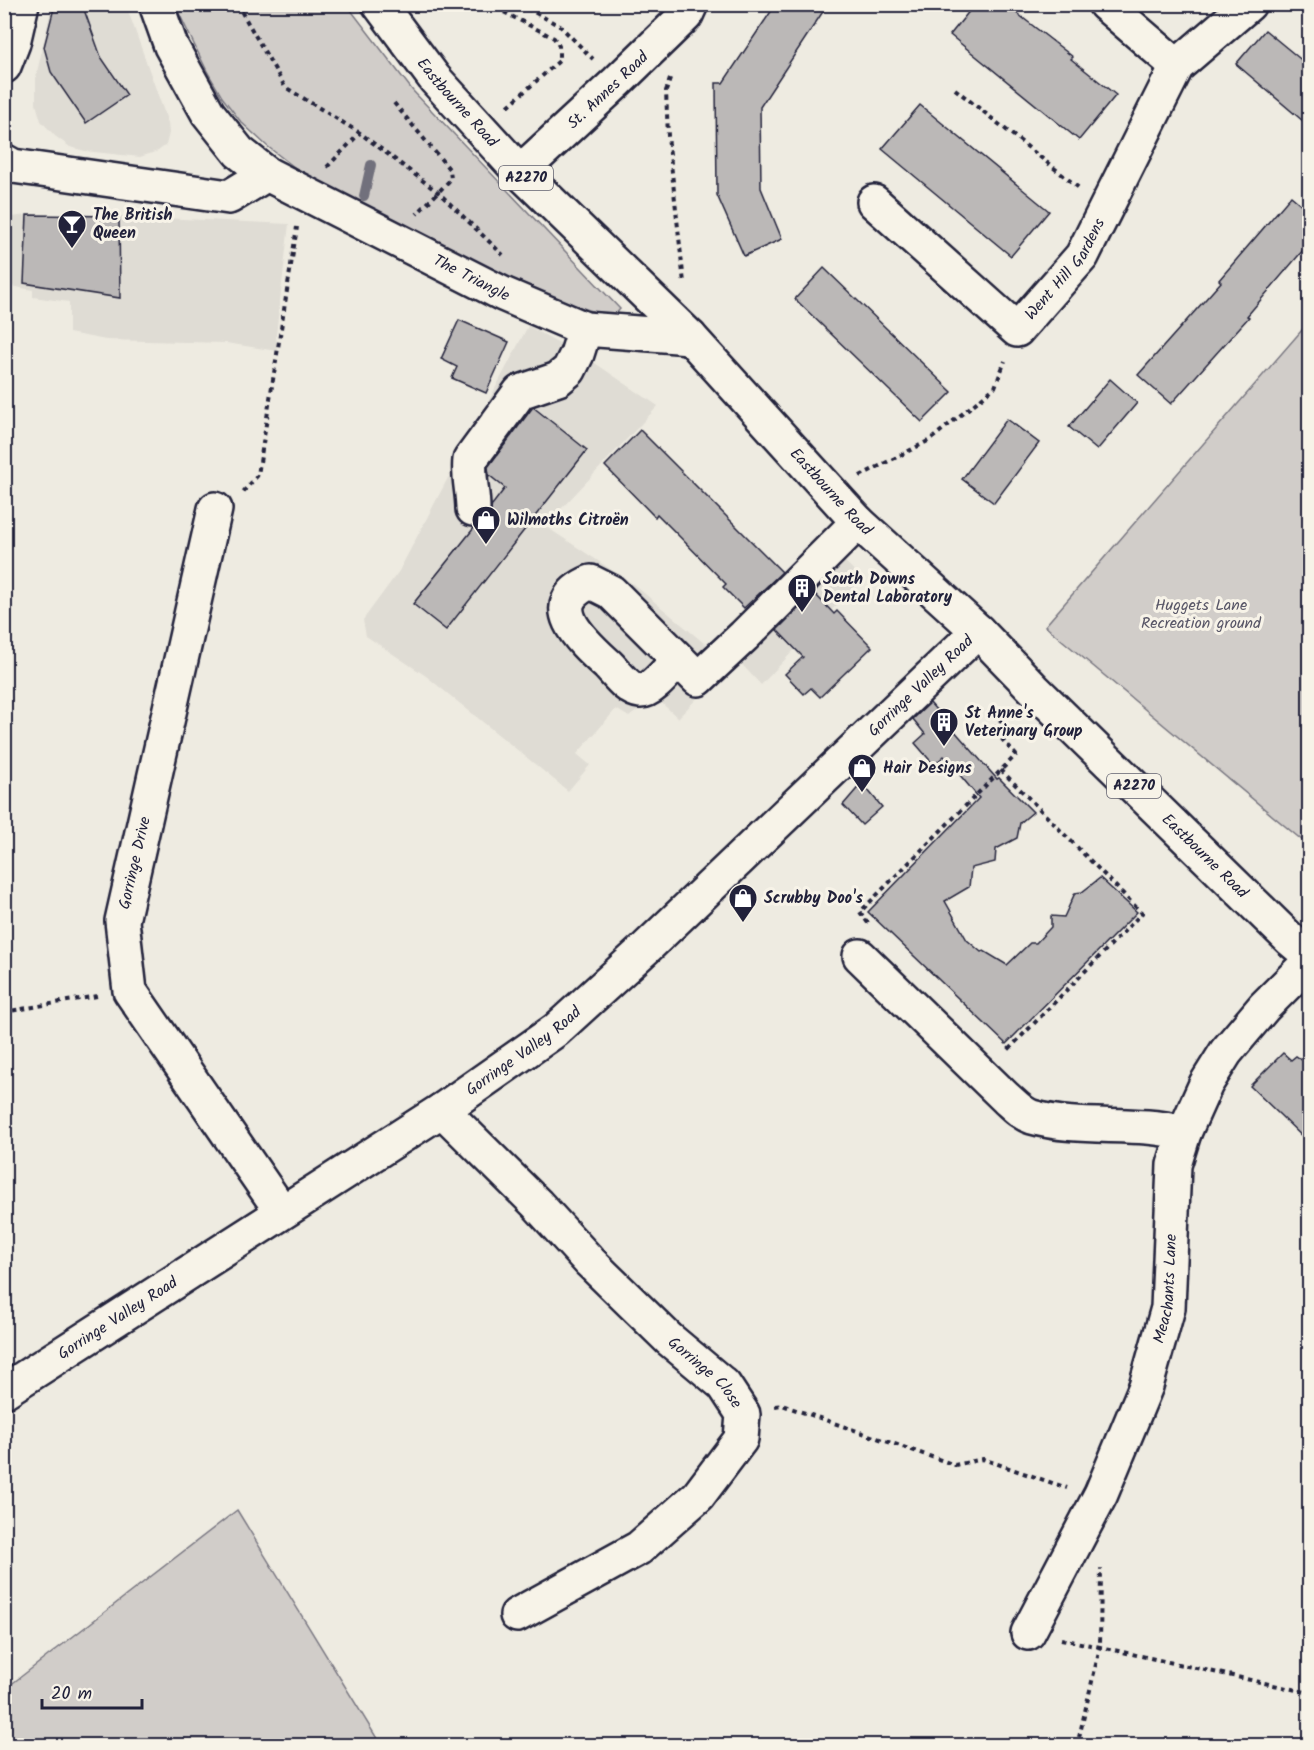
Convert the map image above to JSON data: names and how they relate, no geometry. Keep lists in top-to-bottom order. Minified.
{"streets":{"street":["St. Annes Road","Eastbourne Road","A2270","Went Hill Gardens","The Triangle","Gorringe Valley Road","Gorringe Drive","Meachants Lane","Gorringe Close"]},"crossings":[["St. Annes Road","Eastbourne Road"],["Eastbourne Road","The Triangle"],["Eastbourne Road","Gorringe Valley Road"],["Gorringe Valley Road","Gorringe Drive"],["Gorringe Valley Road","Gorringe Close"]],"parks":["Huggets Lane Recreation ground"],"places":{"bar":["The British Queen"],"shop":["Wilmoths Citroën","Hair Designs","Scrubby Doo's"],"building":["South Downs Dental Laboratory","St Anne's Veterinary Group"]},"scale_bar":"20 m"}
